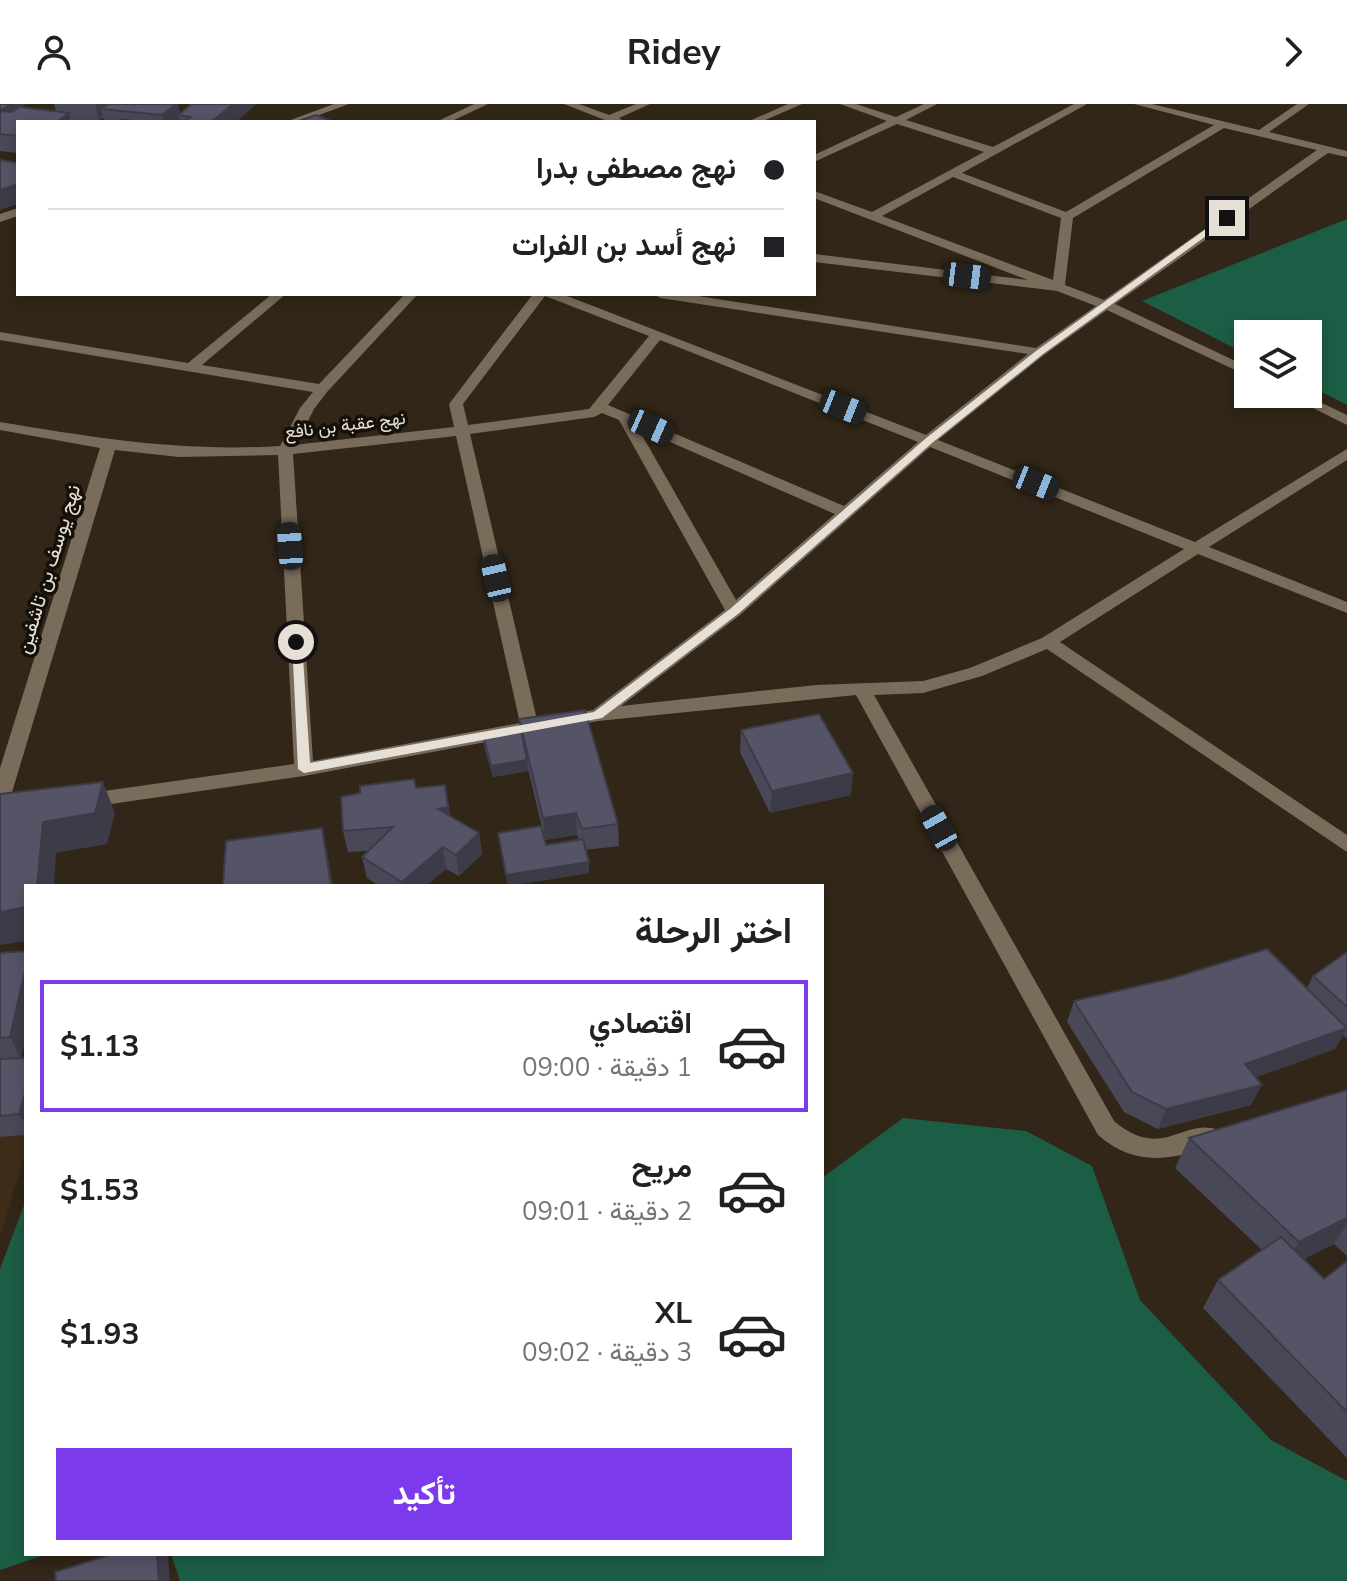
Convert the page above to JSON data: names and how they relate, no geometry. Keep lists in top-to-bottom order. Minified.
{"streets":{"street":["نهج عقبة بن نافع","نهج يوسف بن تاشفين"]},"crossings":[["نهج عقبة بن نافع","نهج يوسف بن تاشفين"]],"page":{"header":"Ridey","banner":["نهج مصطفى بدرا","نهج أسد بن الفرات"],"heading":"اختر الرحلة","list":[{"name":"اقتصادي","note":"1 دقيقة · 09:00","value":"$1.13"},{"name":"مريح","note":"2 دقيقة · 09:01","value":"$1.53"},{"name":"XL","note":"3 دقيقة · 09:02","value":"$1.93"}],"buttons":"تأكيد"}}
